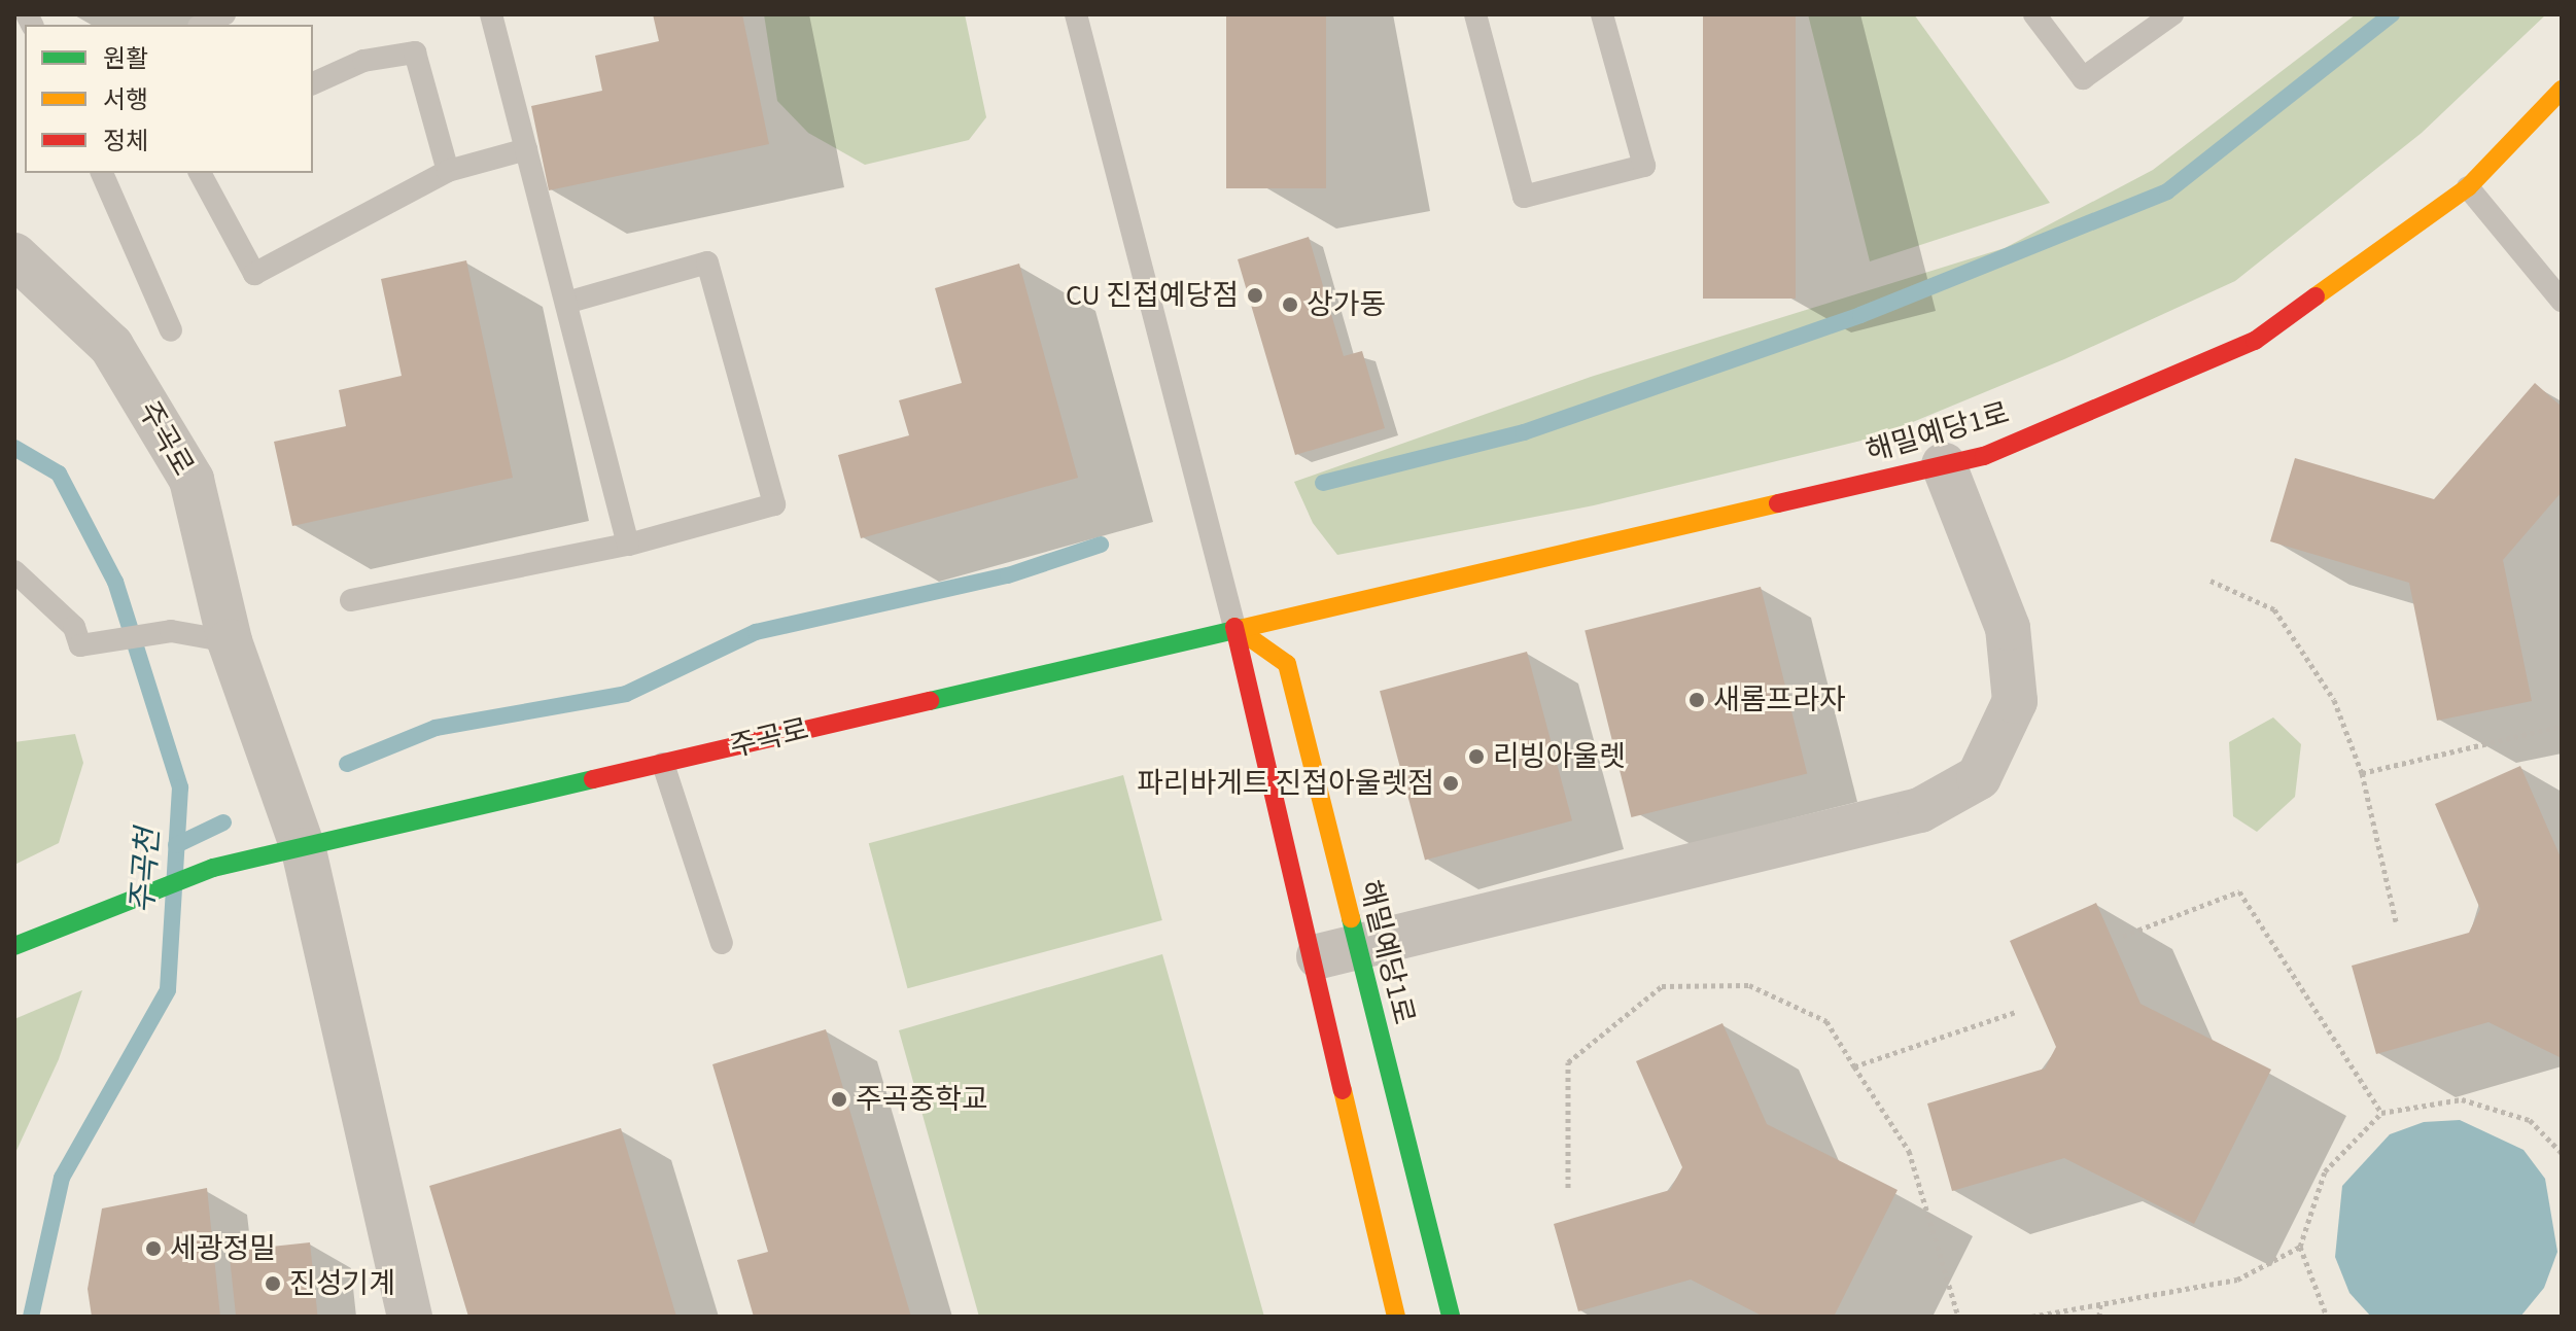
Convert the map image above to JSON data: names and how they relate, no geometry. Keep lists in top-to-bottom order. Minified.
{"streets":{"street":["해밀예당1로","주곡로"]},"crossings":[["해밀예당1로","주곡로"]],"water":["주곡천"],"places":["CU 진접예당점","상가동","새롬프라자","리빙아울렛","파리바게트 진접아울렛점","주곡중학교","세광정밀","진성기계"],"legend":["원활","서행","정체"]}
